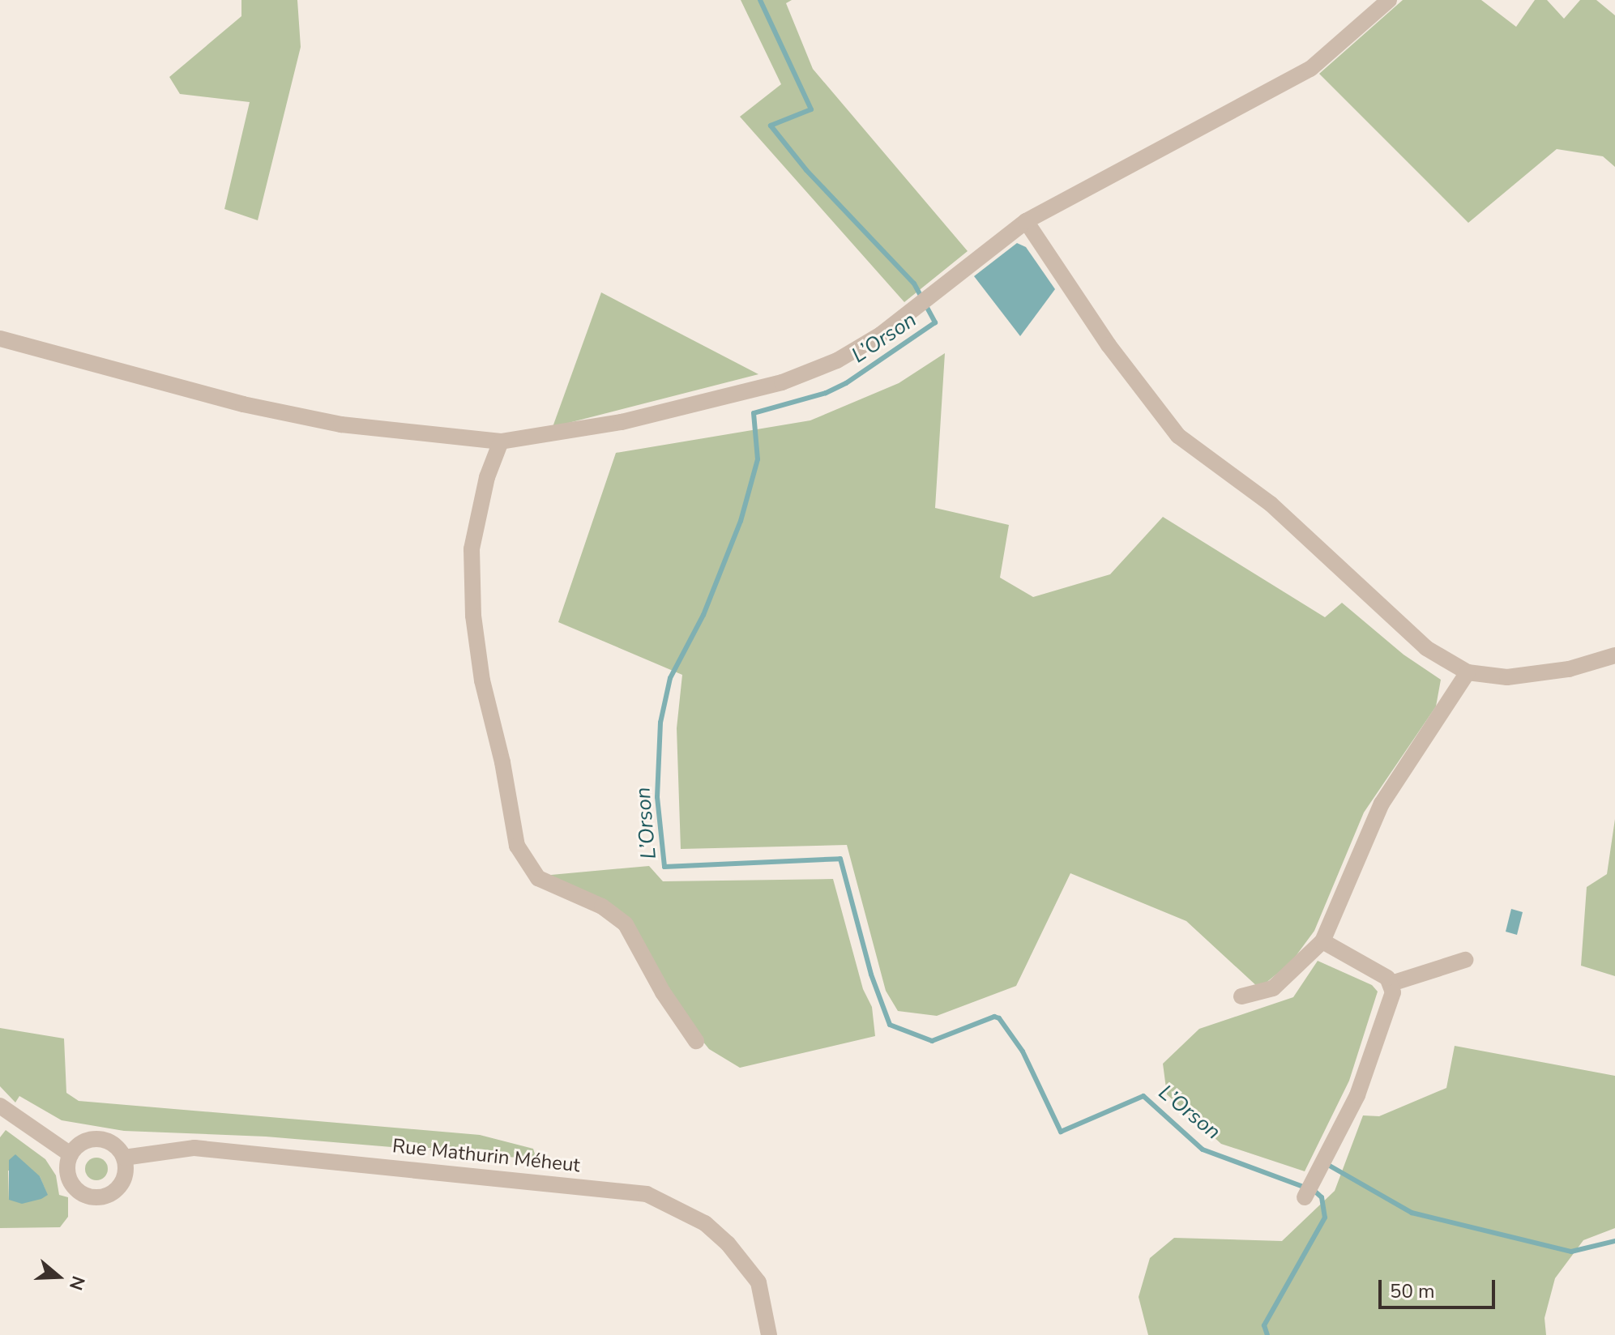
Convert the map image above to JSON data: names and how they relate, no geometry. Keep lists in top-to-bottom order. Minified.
{"streets":{"street":["Rue Mathurin Méheut"]},"water":["L’Orson"],"scale_bar":"50 m","north":"right"}
